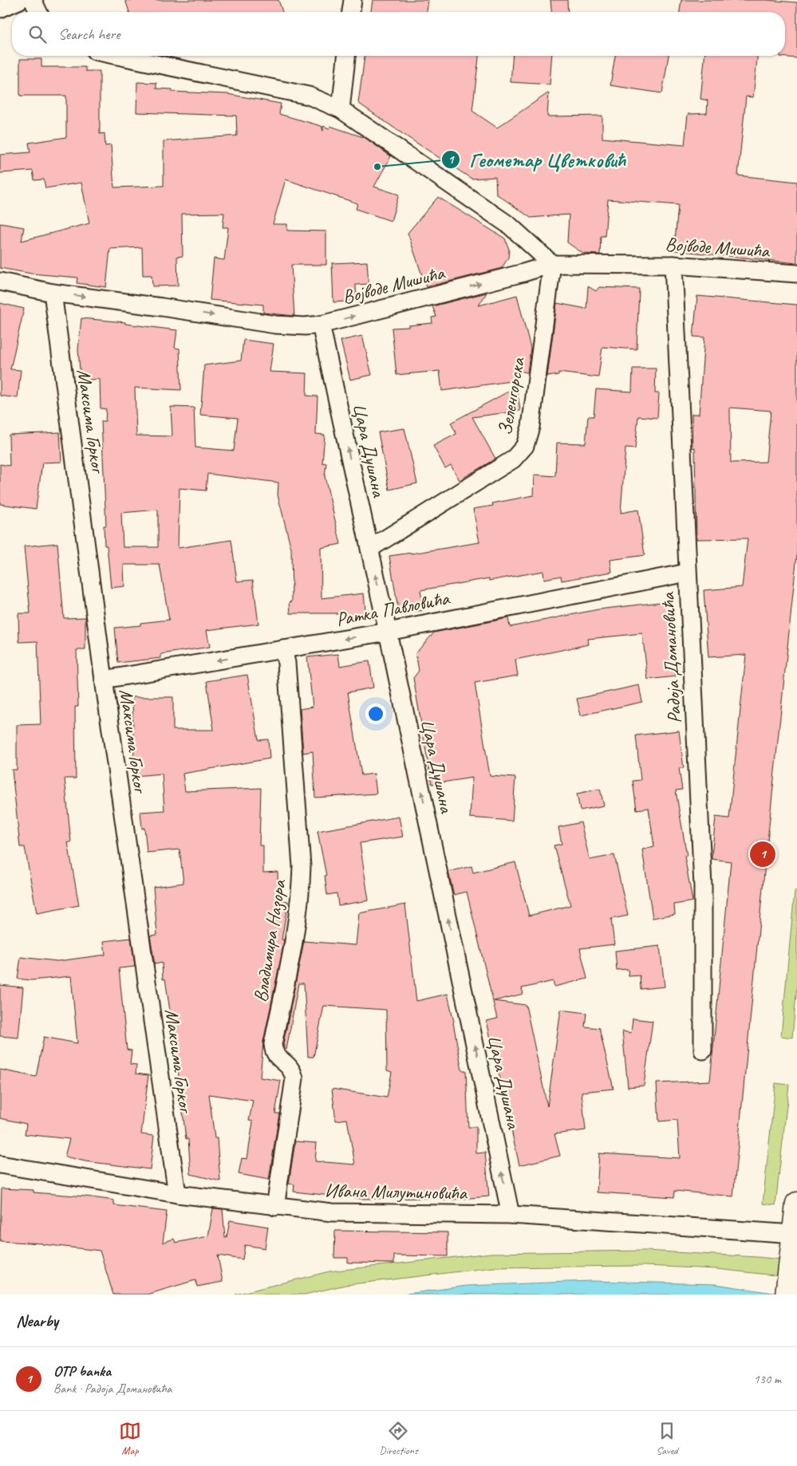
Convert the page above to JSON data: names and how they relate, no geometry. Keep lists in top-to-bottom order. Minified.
{"streets":{"street":["Војводе Мишића","Зеленгорска","Максима Горког","Цара Душана","Ратка Павловића","Радоја Домановића","Владимира Назора","Ивана Милутиновића"]},"crossings":[["Војводе Мишића","Зеленгорска"],["Војводе Мишића","Максима Горког"],["Војводе Мишића","Цара Душана"],["Војводе Мишића","Радоја Домановића"],["Зеленгорска","Цара Душана"],["Максима Горког","Ратка Павловића"],["Максима Горког","Ивана Милутиновића"],["Цара Душана","Ратка Павловића"],["Цара Душана","Ивана Милутиновића"],["Ратка Павловића","Радоја Домановића"],["Ратка Павловића","Владимира Назора"],["Владимира Назора","Ивана Милутиновића"]],"one_way":["Војводе Мишића","Цара Душана","Ратка Павловића"],"places":["Геометар Цветковић"],"page":{"search":"Search here","pins":"1","heading":"Nearby","list":[{"mark":"1","name":"OTP banka","note":"Bank · Радоја Домановића","value":"130 m"}],"nav":["Map","Directions","Saved"]}}
